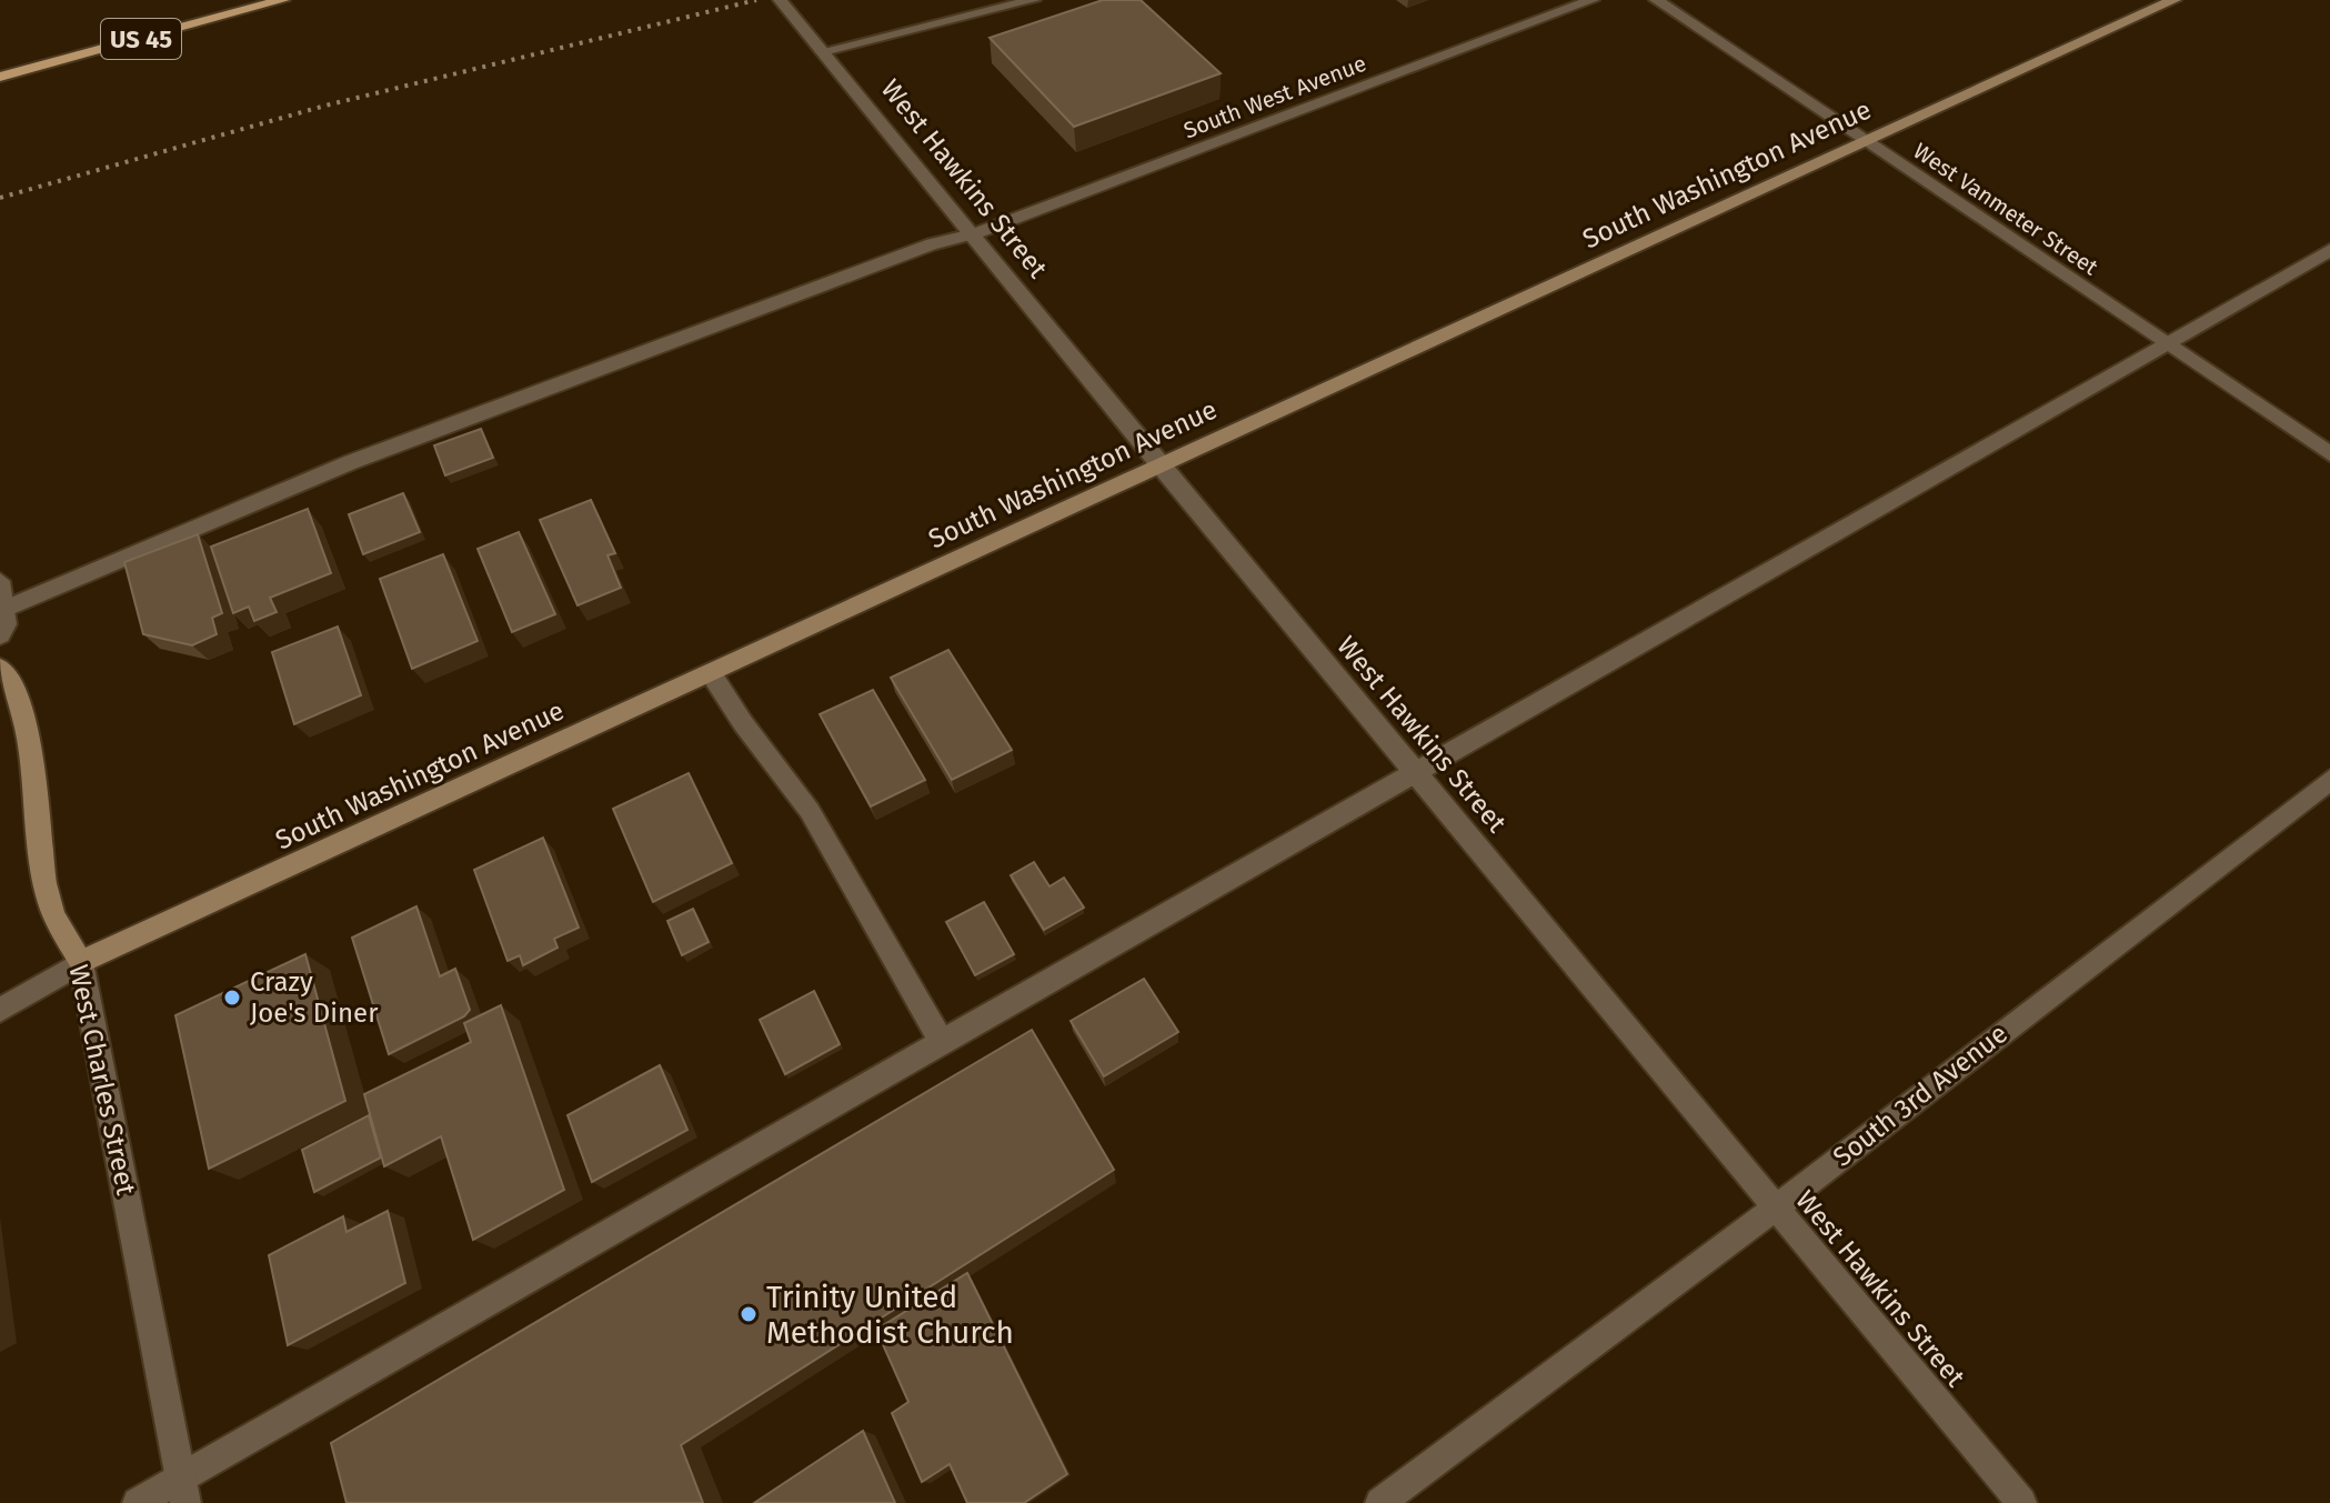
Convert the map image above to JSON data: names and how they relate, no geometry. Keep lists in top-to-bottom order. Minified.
{"streets":{"main road":["US 45","South Washington Avenue","West Charles Street"],"street":["South West Avenue","West Hawkins Street","West Vanmeter Street","South 3rd Avenue"]},"crossings":[["South West Avenue","West Hawkins Street"],["South Washington Avenue","West Hawkins Street"],["South Washington Avenue","West Vanmeter Street"],["South Washington Avenue","West Charles Street"],["West Hawkins Street","South 3rd Avenue"]],"places":["Crazy Joe's Diner","Trinity United Methodist Church"]}
